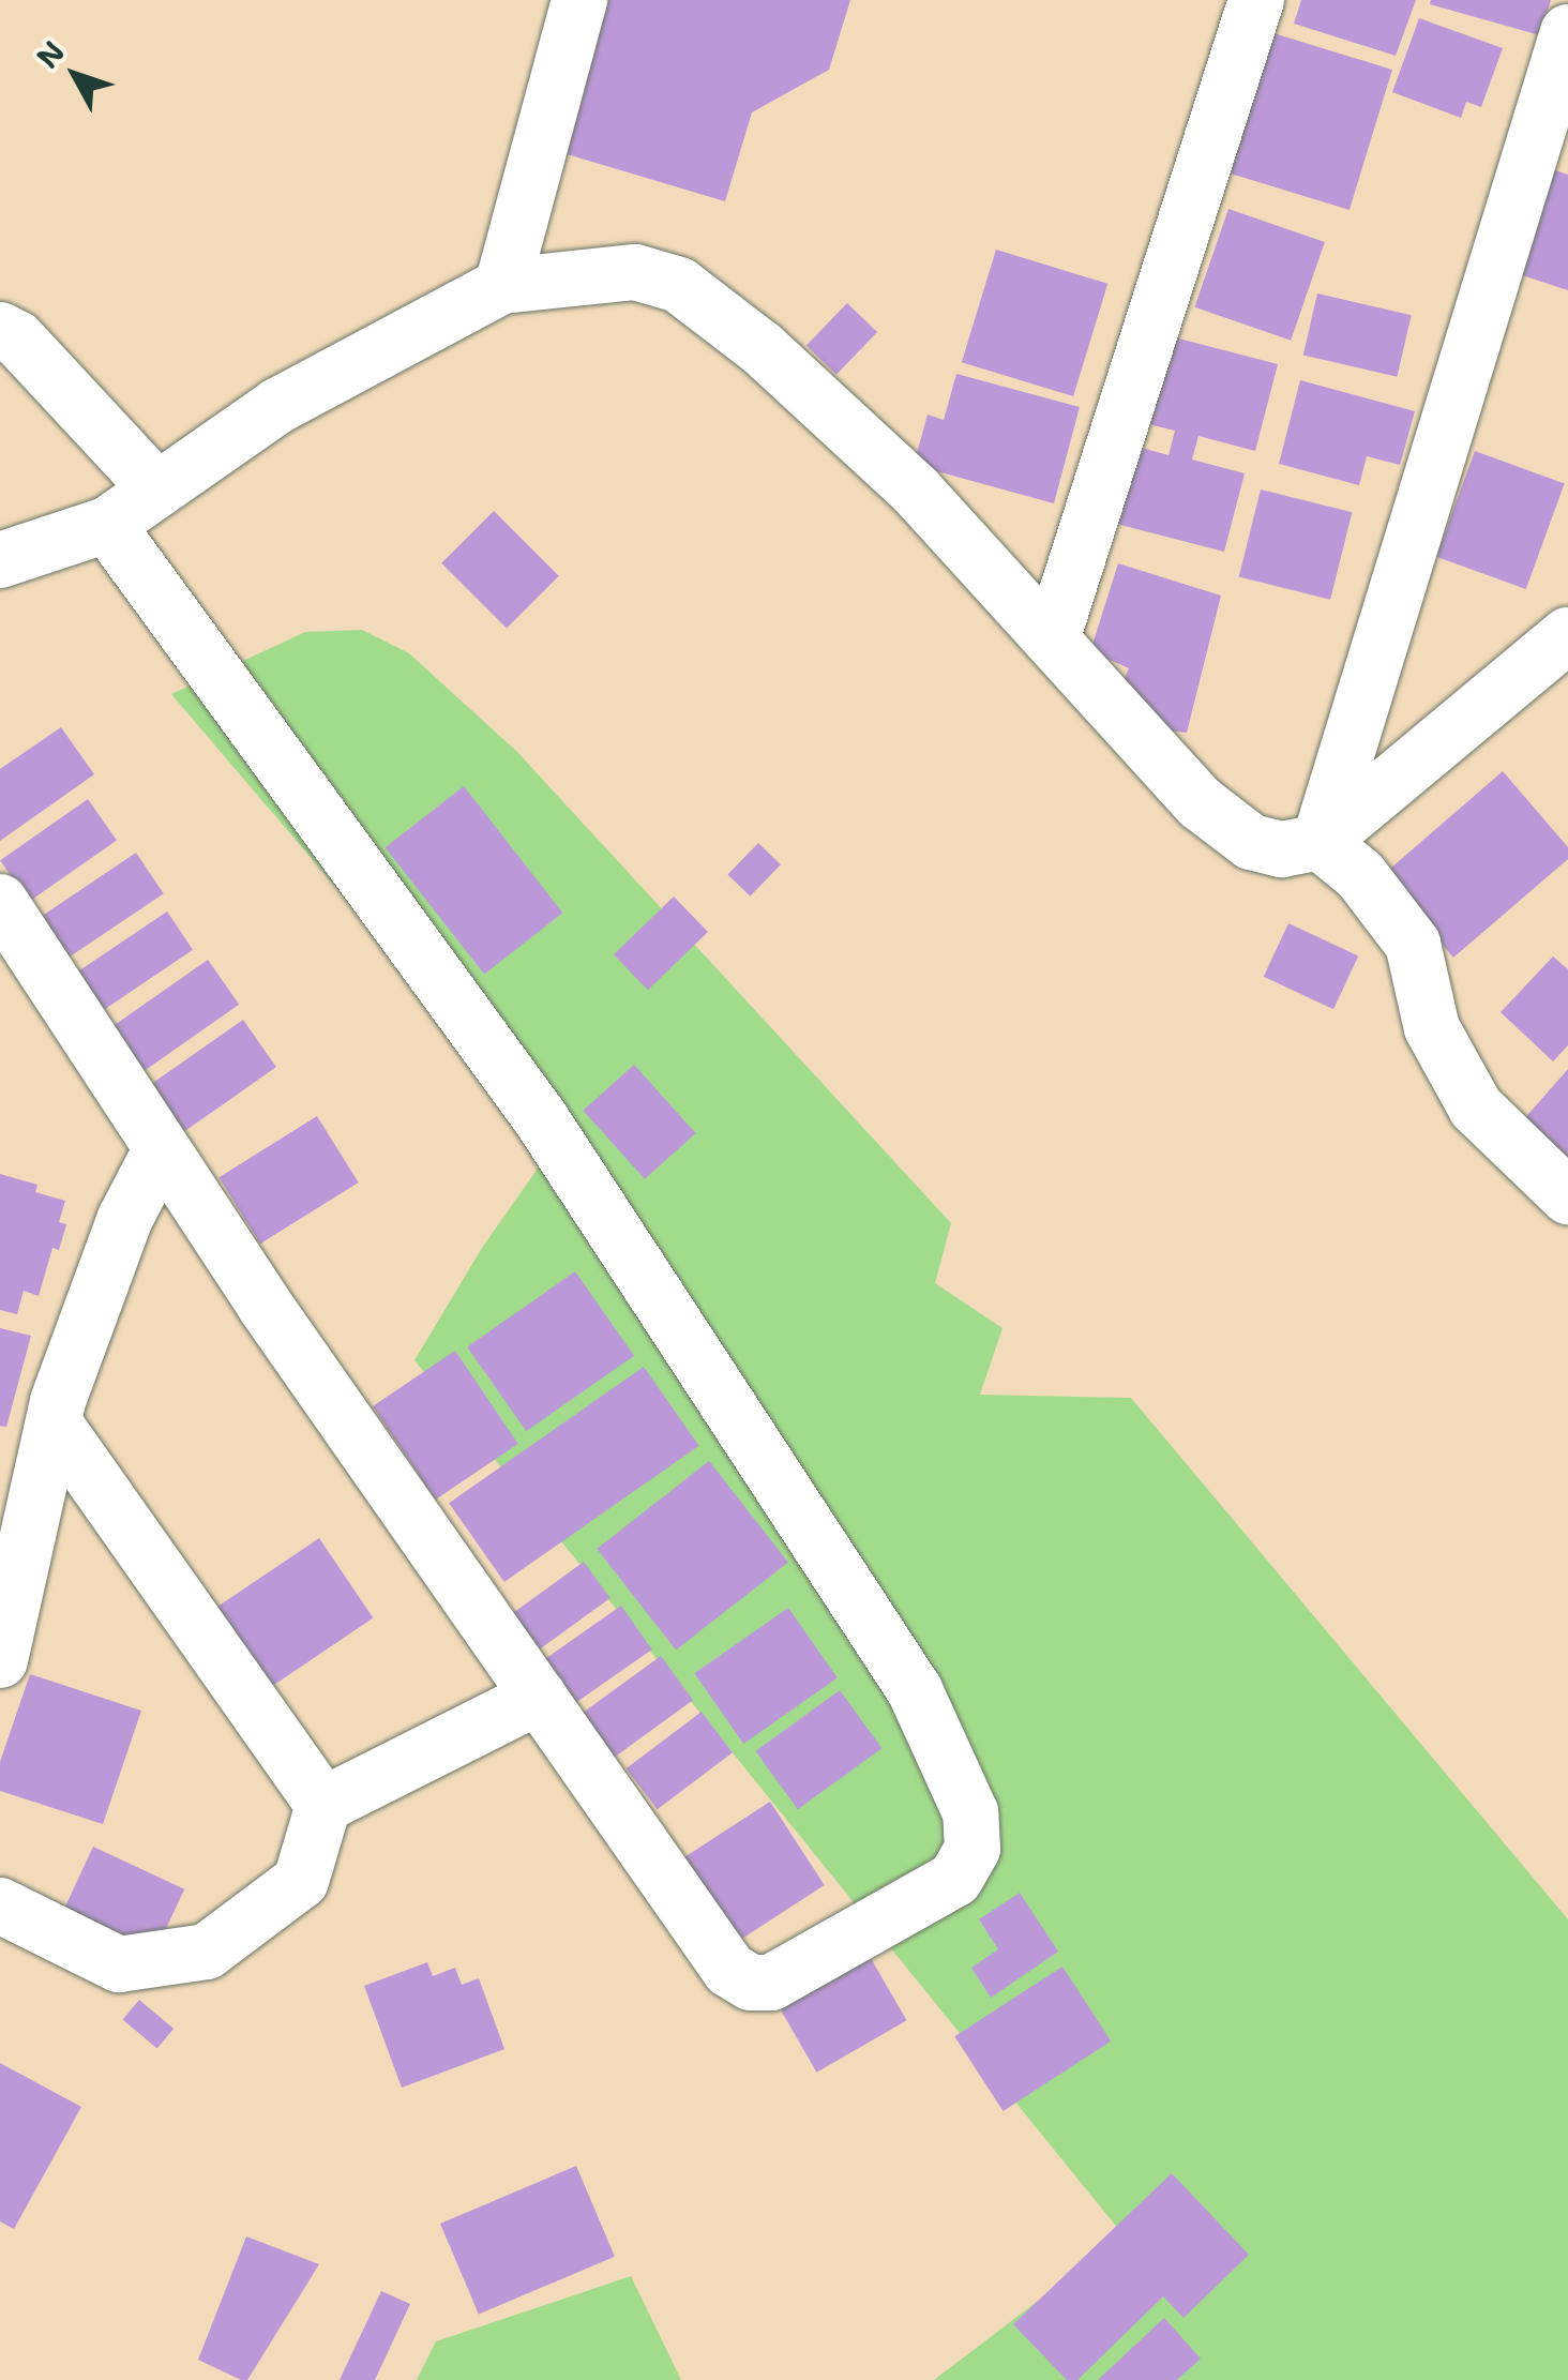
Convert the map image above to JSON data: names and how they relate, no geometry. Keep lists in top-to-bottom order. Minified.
{"north":"top left"}
